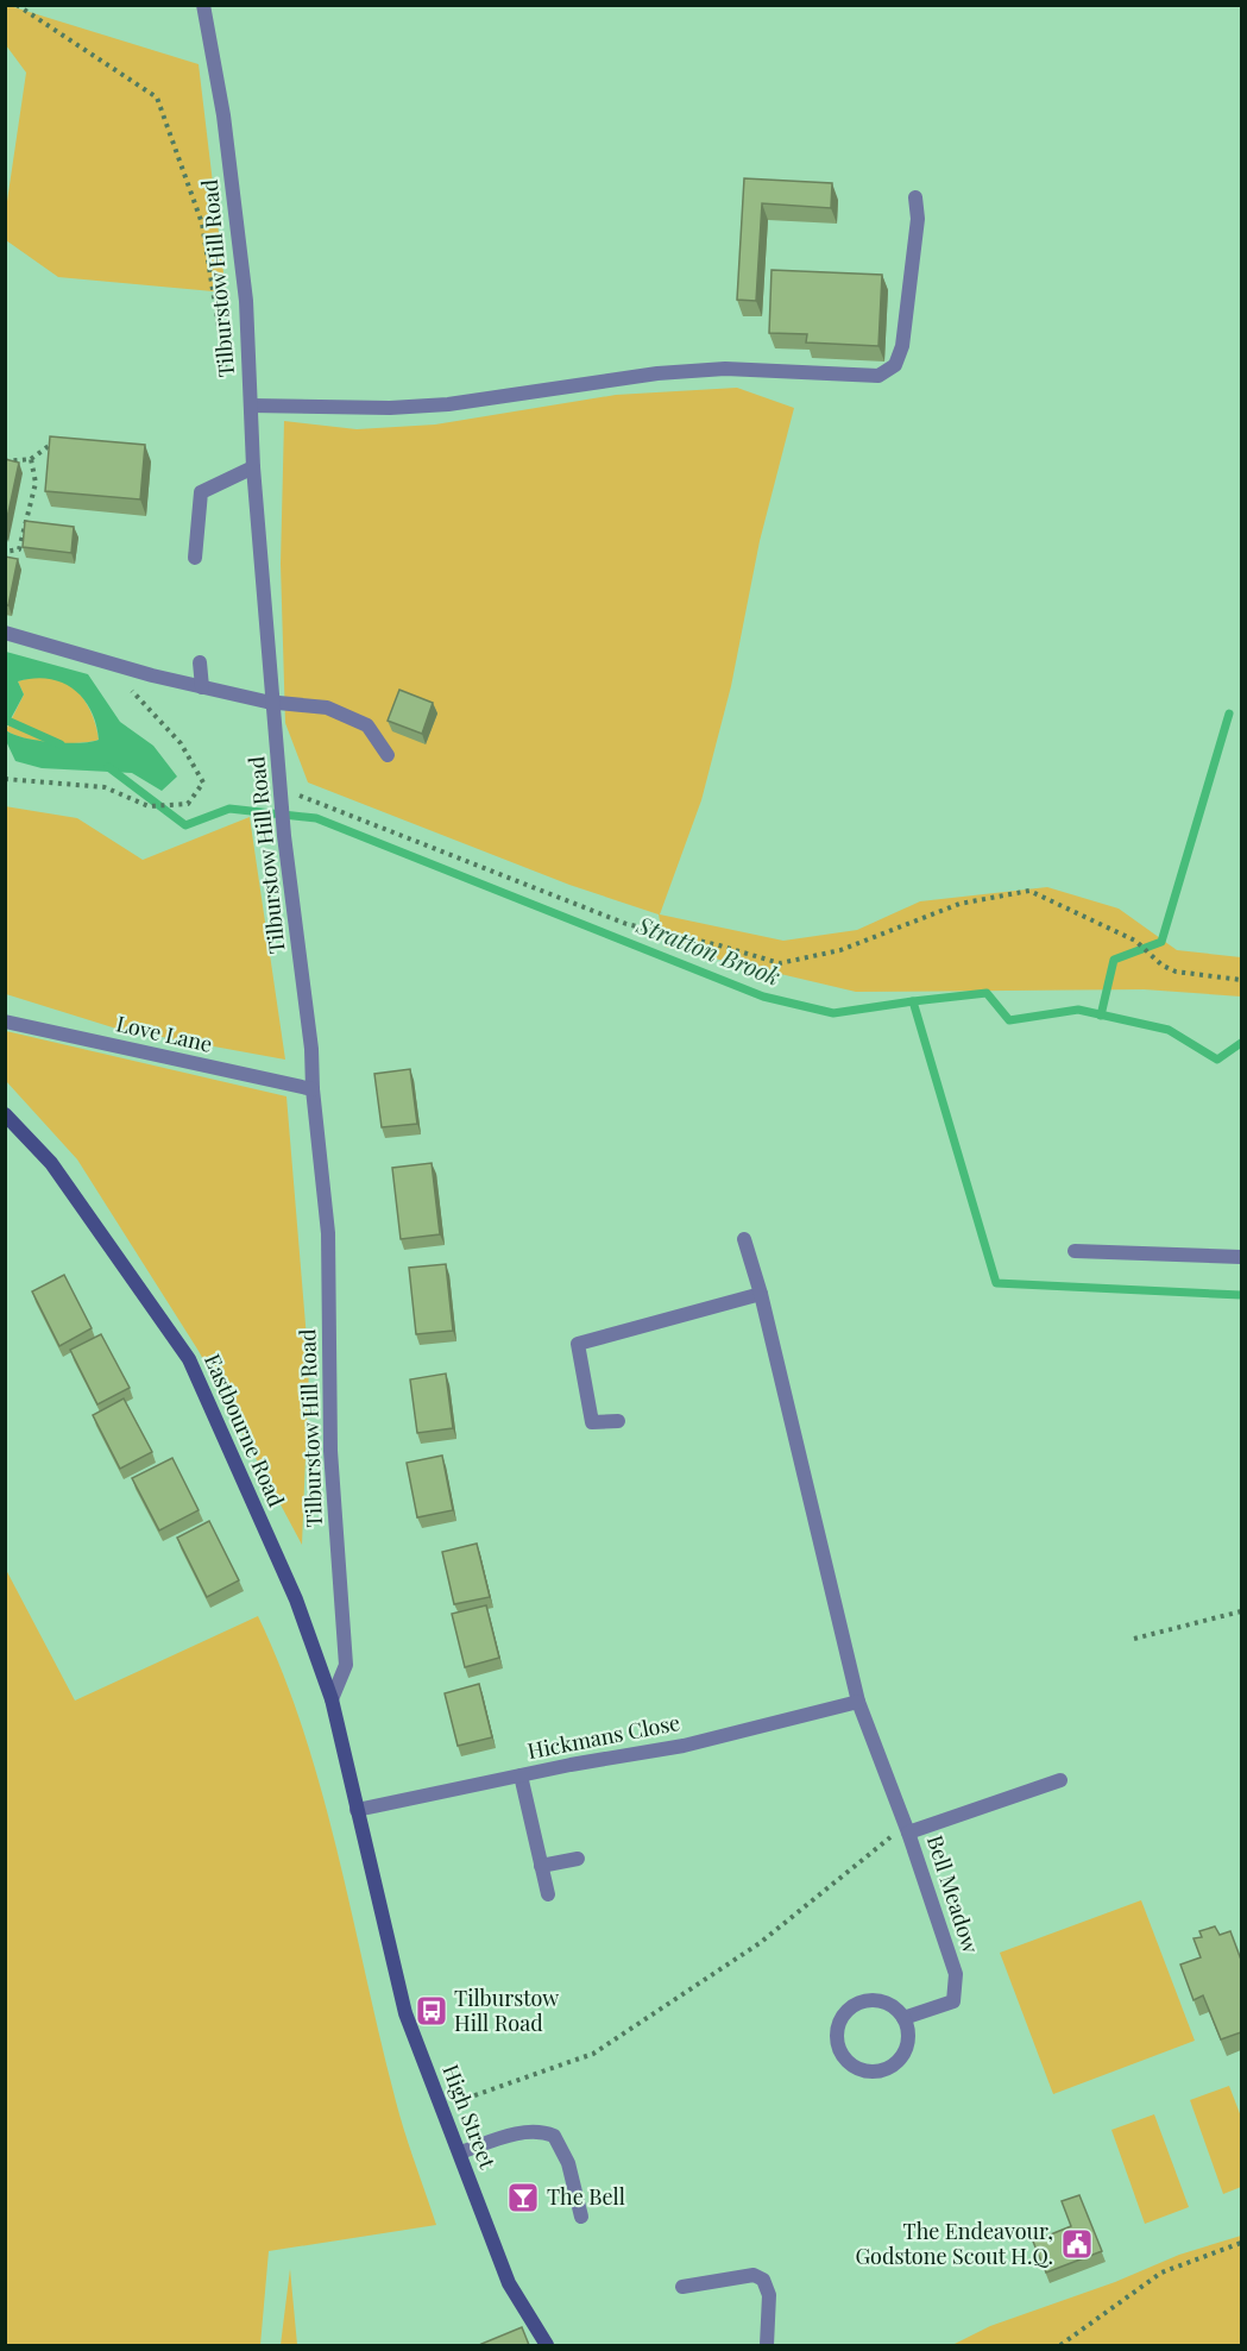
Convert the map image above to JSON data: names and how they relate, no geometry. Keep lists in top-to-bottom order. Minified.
{"streets":{"main road":["Eastbourne Road","High Street"],"street":["Tilburstow Hill Road","Love Lane","Hickmans Close","Bell Meadow"]},"crossings":[["Tilburstow Hill Road","Love Lane"],["Tilburstow Hill Road","Eastbourne Road"],["Eastbourne Road","Hickmans Close"],["Eastbourne Road","High Street"],["Hickmans Close","Bell Meadow"],["Hickmans Close","High Street"]],"water":["Stratton Brook"],"places":{"bus stop":["Tilburstow Hill Road"],"bar":["The Bell"],"public building":["The Endeavour, Godstone Scout H.Q."]}}
